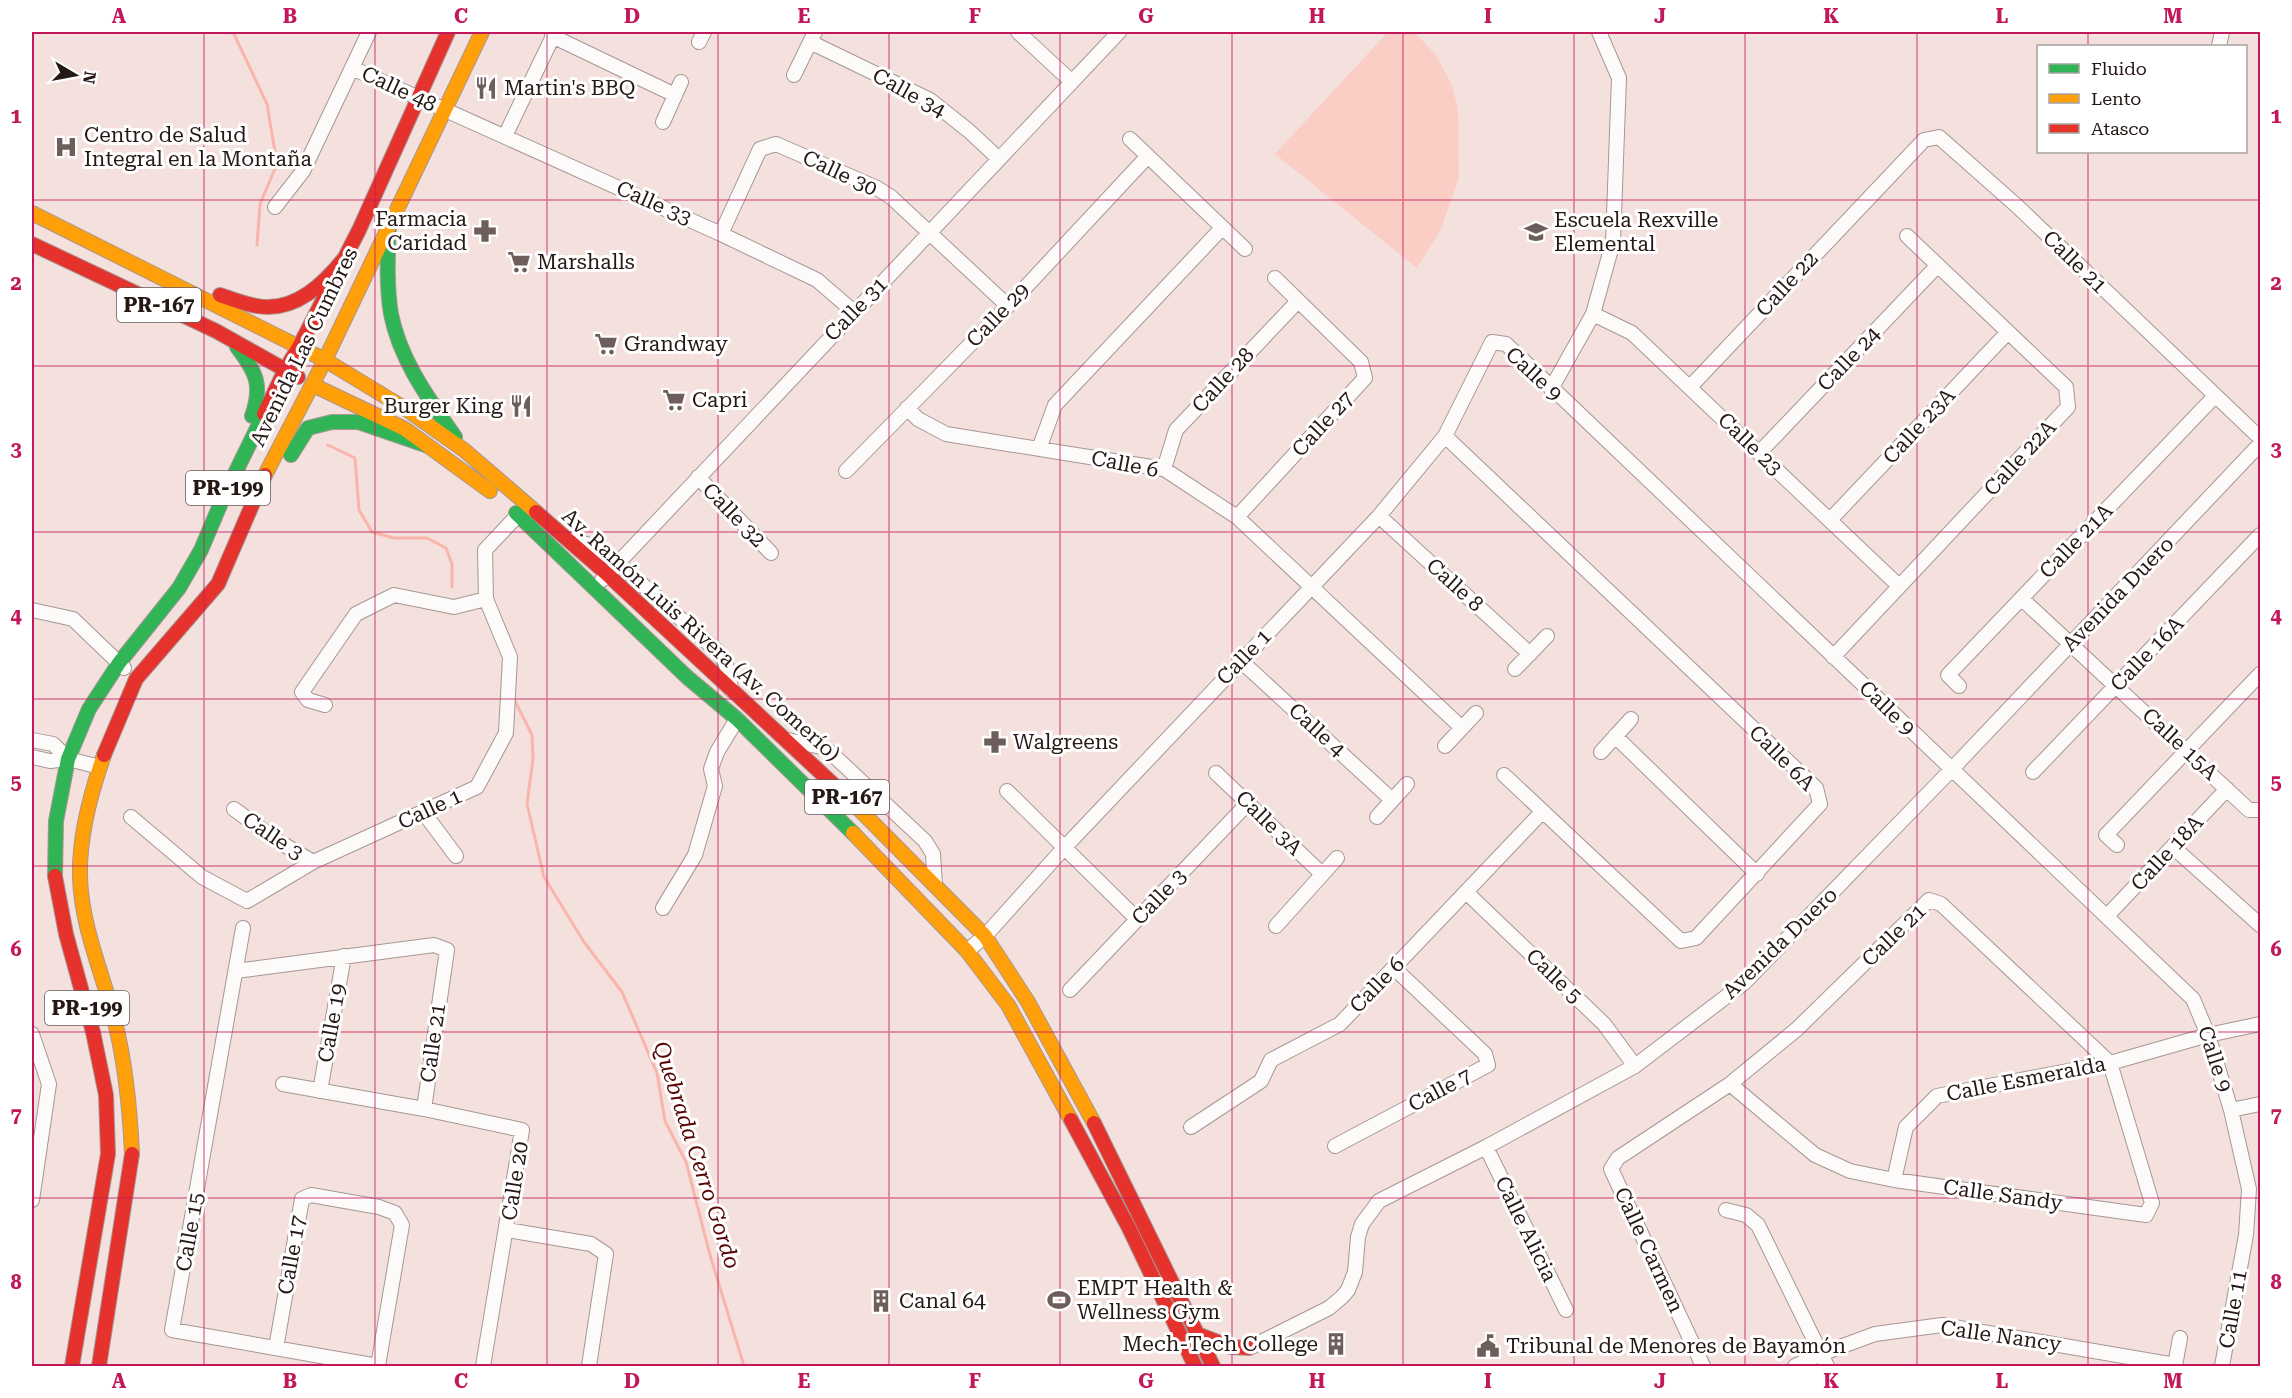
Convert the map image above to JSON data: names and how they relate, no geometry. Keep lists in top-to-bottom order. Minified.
{"streets":{"main road":["PR-167","Avenida Las Cumbres","PR-199","Av. Ramón Luis Rivera (Av. Comerío)"],"street":["Calle 48","Calle 34","Calle 30","Calle 33","Calle 21","Calle 22","Calle 31","Calle 29","Calle 24","Calle 9","Calle 28","Calle 27","Calle 23A","Calle 23","Calle 22A","Calle 6","Calle 32","Calle 21A","Calle 8","Avenida Duero","Calle 16A","Calle 1","Calle 4","Calle 15A","Calle 6A","Calle 3A","Calle 3","Calle 18A","Calle 5","Calle 19","Calle Esmeralda","Calle 7","Calle 20","Calle Sandy","Calle Alicia","Calle 15","Calle Carmen","Calle 17","Calle 11","Calle Nancy"]},"crossings":[["Calle 48","Calle 33"],["Calle 48","Avenida Las Cumbres"],["Calle 34","Calle 31"],["Calle 30","Calle 33"],["Calle 30","Calle 31"],["Calle 30","Calle 29"],["Calle 33","Calle 31"],["Calle 33","Avenida Las Cumbres"],["Calle 21","Calle 22"],["Calle 21","Calle 21A"],["Calle 21","Calle 19"],["Calle 21","Calle Esmeralda"],["Calle 21","Calle 20"],["Calle 21","Calle Sandy"],["Calle 21","Calle Carmen"],["Calle 22","Calle 23"],["Calle 31","Calle 32"],["Calle 31","Av. Ramón Luis Rivera (Av. Comerío)"],["Calle 29","Calle 6"],["Avenida Las Cumbres","Av. Ramón Luis Rivera (Av. Comerío)"],["Calle 24","Calle 23"],["Calle 24","Calle 22A"],["Calle 9","Calle 22A"],["Calle 9","Avenida Duero"],["Calle 9","Calle 1"],["Calle 9","Calle 18A"],["Calle 9","Calle Esmeralda"],["Calle 9","Calle 11"],["Calle 28","Calle 27"],["Calle 28","Calle 6"],["Calle 27","Calle 6"],["Calle 23A","Calle 23"],["Calle 23A","Calle 22A"],["Calle 23","Calle 22A"],["Calle 6","Calle 1"],["Calle 6","Calle 6A"],["Calle 6","Calle 5"],["Calle 6","Calle 7"],["Calle 21A","Calle 15A"],["Calle 8","Calle 1"],["Avenida Duero","Calle 15A"],["Avenida Duero","Calle 5"],["Avenida Duero","Calle Alicia"],["Av. Ramón Luis Rivera (Av. Comerío)","Calle 1"],["Calle 16A","Calle 15A"],["Calle 1","Calle 4"],["Calle 1","Calle 6A"],["Calle 1","Calle 3"],["Calle 15A","Calle 18A"],["Calle 3A","Calle 3"],["Calle 19","Calle 20"],["Calle 19","Calle 15"],["Calle Esmeralda","Calle Sandy"],["Calle Sandy","Calle Carmen"],["Calle 15","Calle 17"]],"water":["Quebrada Cerro Gordo"],"places":{"restaurant":["Martin's BBQ","Burger King"],"hospital":["Centro de Salud Integral en la Montaña"],"pharmacy":["Farmacia Caridad","Walgreens"],"school or university":["Escuela Rexville Elemental"],"supermarket":["Marshalls","Grandway","Capri"],"sports":["EMPT Health & Wellness Gym"],"building":["Canal 64","Mech-Tech College"],"public building":["Tribunal de Menores de Bayamón"]},"legend":["Fluido","Lento","Atasco"],"north":"right","grid":{"columns":["A","B","C","D","E","F","G","H","I","J","K","L","M"],"rows":["1","2","3","4","5","6","7","8"]}}
